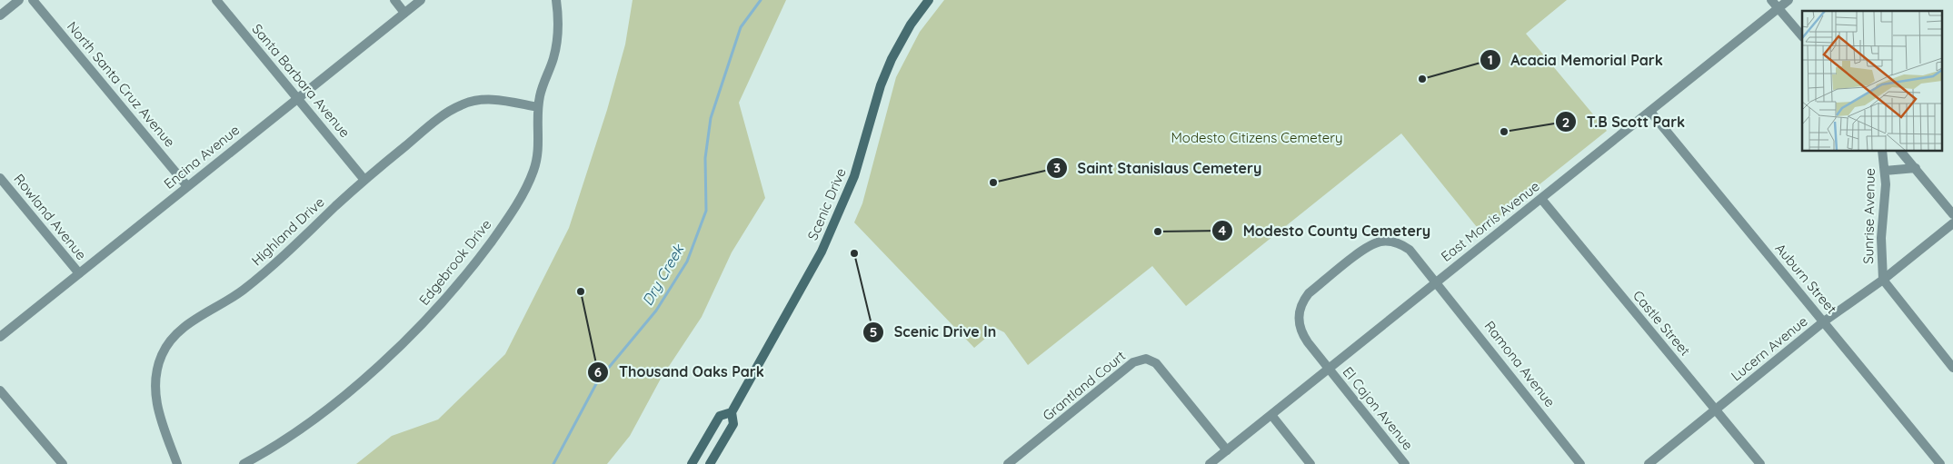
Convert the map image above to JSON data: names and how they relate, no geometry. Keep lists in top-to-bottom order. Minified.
{"streets":{"main road":["Scenic Drive"],"street":["Santa Barbara Avenue","North Santa Cruz Avenue","Encina Avenue","Sunrise Avenue","Rowland Avenue","East Morris Avenue","Highland Drive","Edgebrook Drive","Auburn Street","Castle Street","Lucern Avenue","Ramona Avenue","Grantland Court","El Cajon Avenue"]},"crossings":[["Santa Barbara Avenue","Encina Avenue"],["Santa Barbara Avenue","Highland Drive"],["North Santa Cruz Avenue","Encina Avenue"],["Encina Avenue","Rowland Avenue"],["Sunrise Avenue","Lucern Avenue"],["East Morris Avenue","Auburn Street"],["East Morris Avenue","Castle Street"],["East Morris Avenue","Ramona Avenue"],["East Morris Avenue","Grantland Court"],["East Morris Avenue","El Cajon Avenue"],["Highland Drive","Edgebrook Drive"],["Auburn Street","Lucern Avenue"],["Castle Street","Lucern Avenue"],["Ramona Avenue","El Cajon Avenue"]],"water":["Dry Creek"],"parks":["Modesto Citizens Cemetery"],"places":["Acacia Memorial Park","T.B Scott Park","Saint Stanislaus Cemetery","Modesto County Cemetery","Scenic Drive In","Thousand Oaks Park"]}
